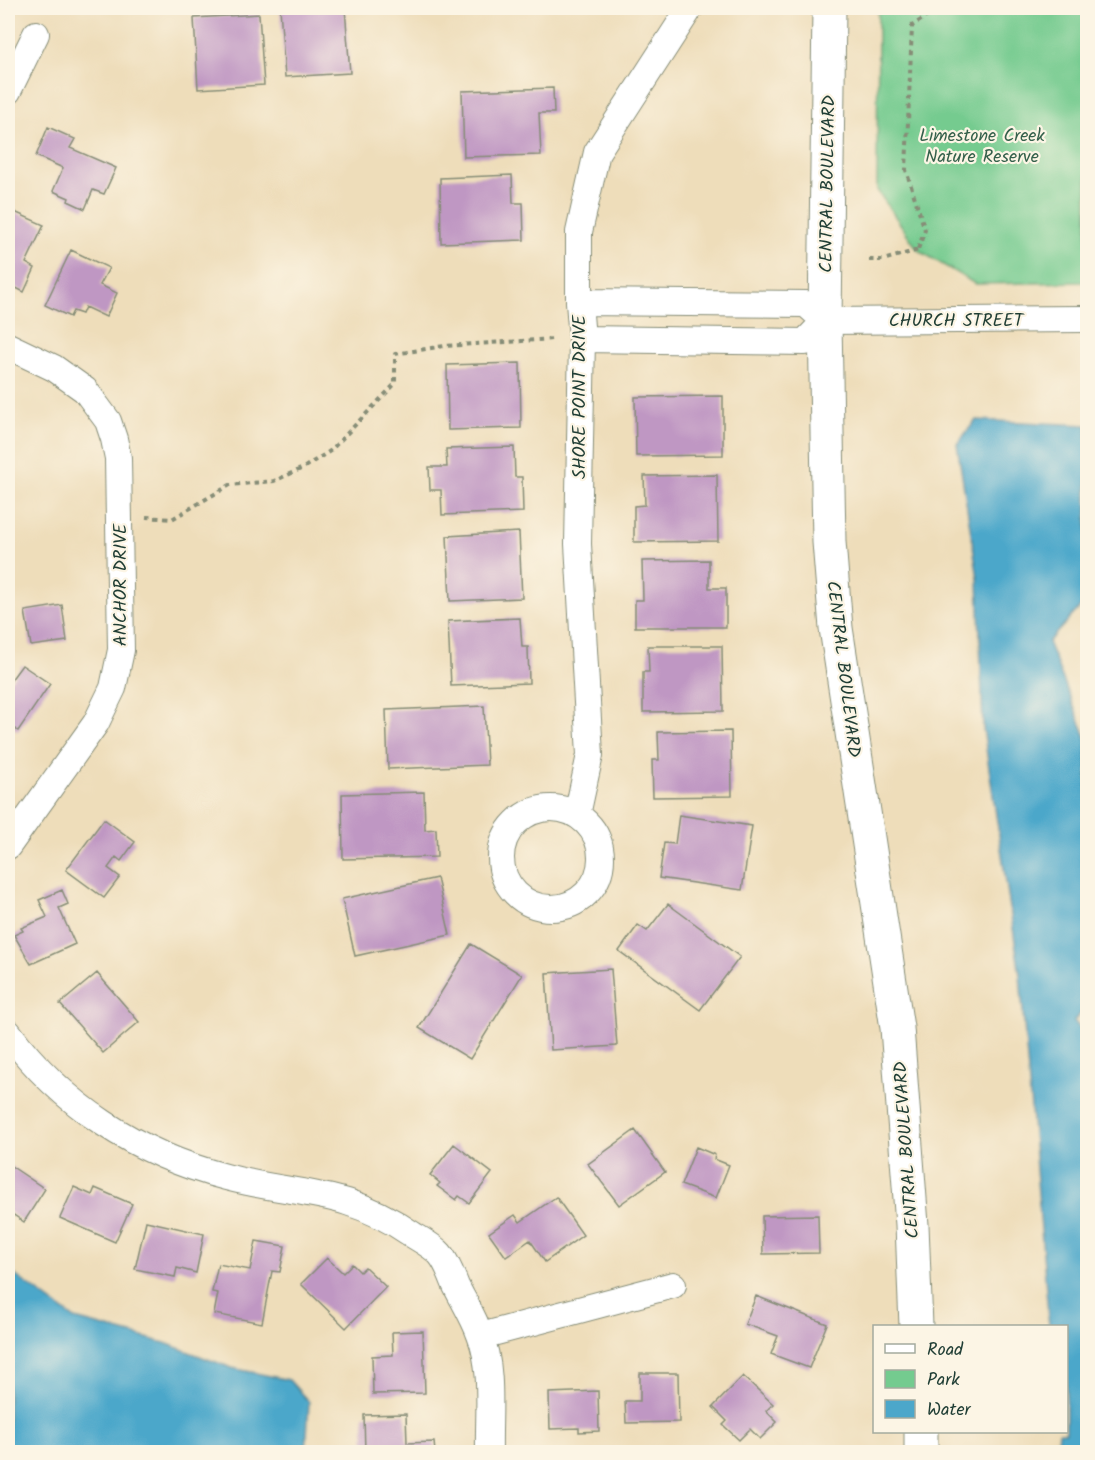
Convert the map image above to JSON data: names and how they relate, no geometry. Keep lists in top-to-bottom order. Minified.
{"streets":{"street":["CENTRAL BOULEVARD","CHURCH STREET","SHORE POINT DRIVE","ANCHOR DRIVE"]},"crossings":[["CENTRAL BOULEVARD","CHURCH STREET"]],"parks":["Limestone Creek Nature Reserve"],"legend":["Road","Park","Water"]}
